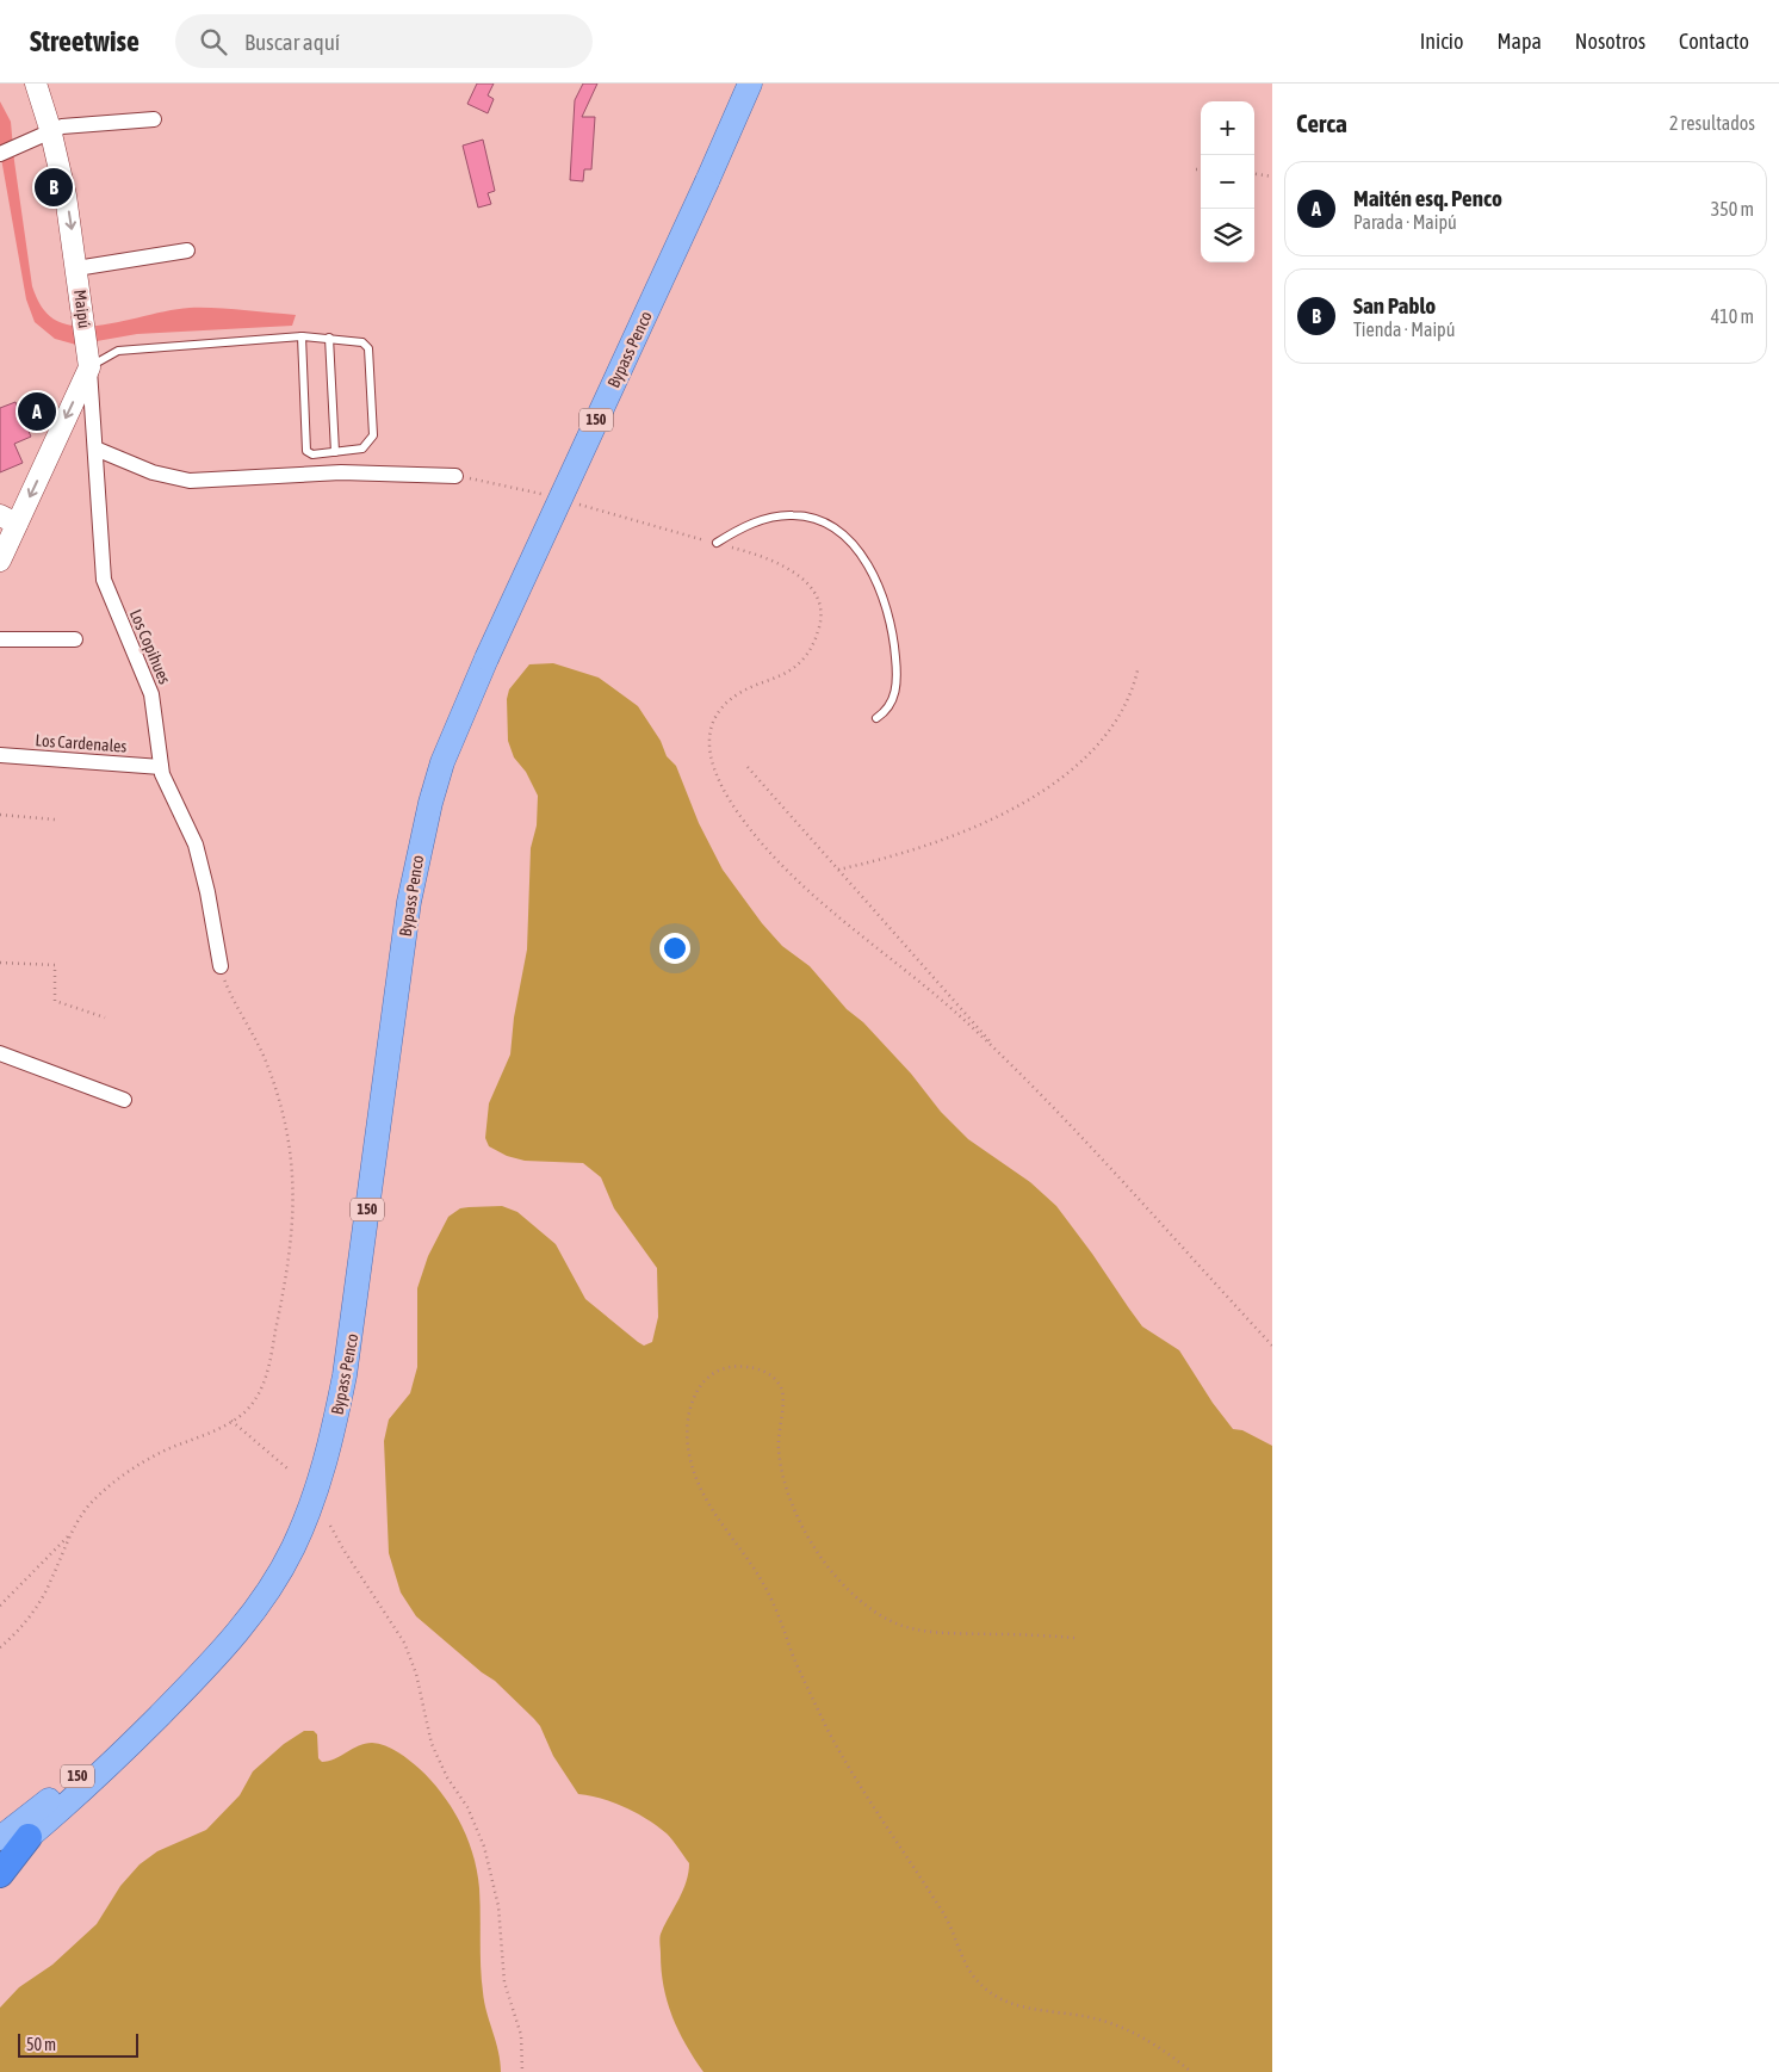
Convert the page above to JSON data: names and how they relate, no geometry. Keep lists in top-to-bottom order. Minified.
{"streets":{"main road":["Maipú","Bypass Penco","150"],"street":["Los Copihues","Los Cardenales"]},"crossings":[["Maipú","Los Copihues"],["Los Copihues","Los Cardenales"]],"one_way":["Maipú"],"scale_bar":"50 m","page":{"header":"Streetwise","search":"Buscar aquí","nav":["Inicio","Mapa","Nosotros","Contacto"],"heading":["Cerca","2 resultados"],"map_buttons":["+","−"],"list":[{"mark":"A","name":"Maitén esq. Penco","note":"Parada · Maipú","value":"350 m"},{"mark":"B","name":"San Pablo","note":"Tienda · Maipú","value":"410 m"}],"pins":["B","A"],"scale":"50 m"}}
